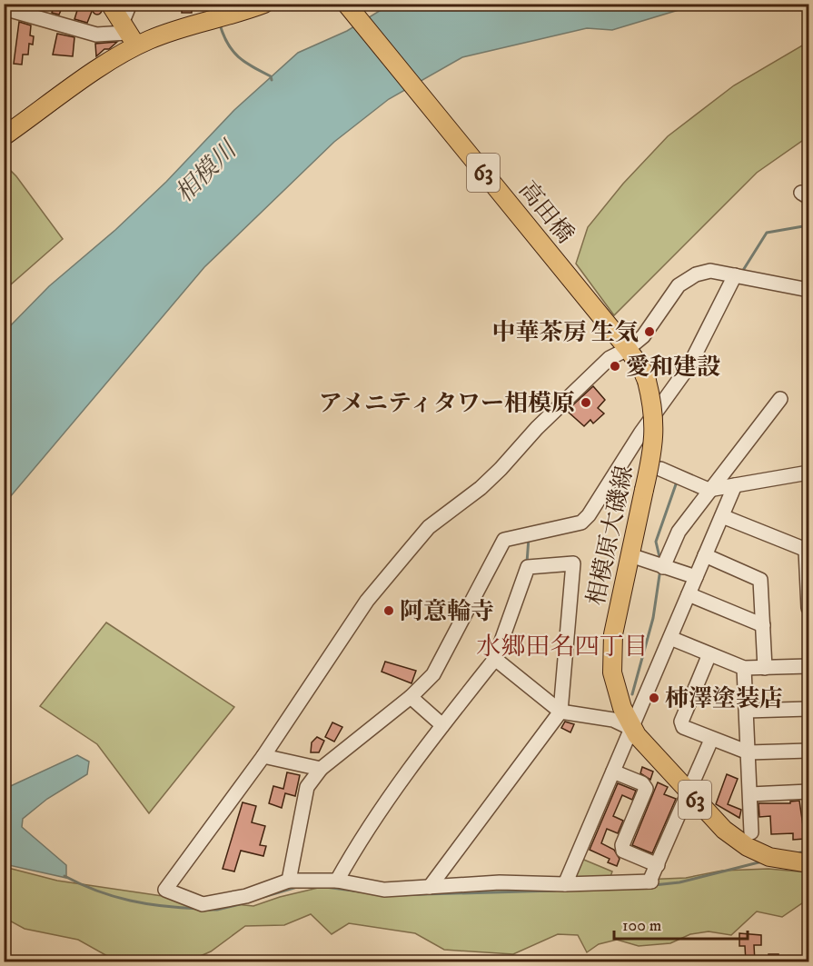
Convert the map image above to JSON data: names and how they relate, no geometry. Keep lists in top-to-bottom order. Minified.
{"streets":{"main road":["63","高田橋","相模原大磯線"]},"crossings":[["高田橋","相模原大磯線"]],"districts":["水郷田名四丁目"],"water":["相模川"],"places":["中華茶房 生気","愛和建設","アメニティタワー相模原","阿意輪寺","柿澤塗装店"],"scale_bar":"100 m"}
